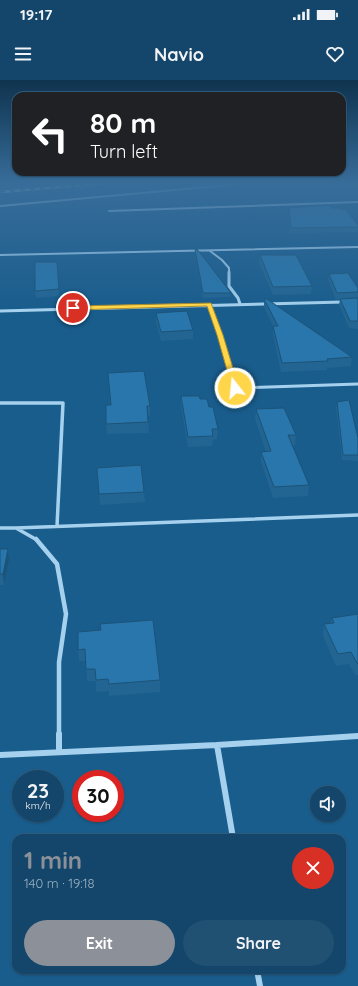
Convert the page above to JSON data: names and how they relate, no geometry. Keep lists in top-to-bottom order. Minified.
{"page":{"status":"19:17","header":"Navio","turn":["80 m","Turn left"],"speed":"23 km/h","limit":"30","heading":["1 min","140 m · 19:18"],"buttons":["Exit","Share"]}}
